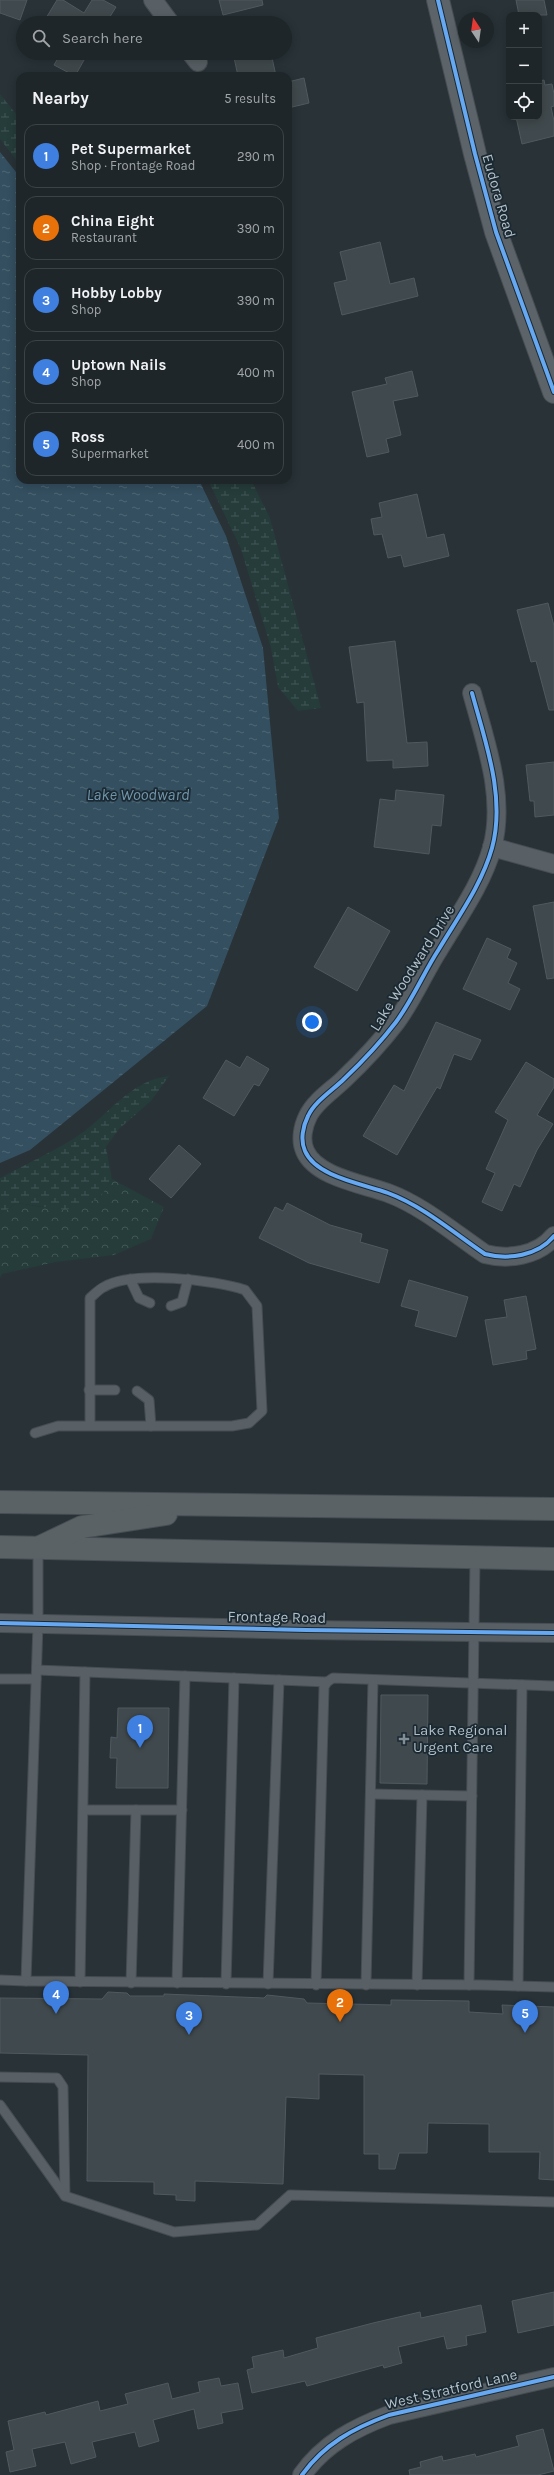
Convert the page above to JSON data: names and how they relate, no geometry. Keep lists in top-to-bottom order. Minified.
{"streets":{"street":["Eudora Road","Lake Woodward Drive","Frontage Road","West Stratford Lane"]},"water":["Lake Woodward"],"places":{"health":["Lake Regional Urgent Care"]},"north":"top","page":{"map_buttons":["+","−"],"search":"Search here","heading":["Nearby","5 results"],"list":[{"mark":"1","name":"Pet Supermarket","note":"Shop · Frontage Road","value":"290 m"},{"mark":"2","name":"China Eight","note":"Restaurant","value":"390 m"},{"mark":"3","name":"Hobby Lobby","note":"Shop","value":"390 m"},{"mark":"4","name":"Uptown Nails","note":"Shop","value":"400 m"},{"mark":"5","name":"Ross","note":"Supermarket","value":"400 m"}],"pins":["1","4","2","5","3"]}}
